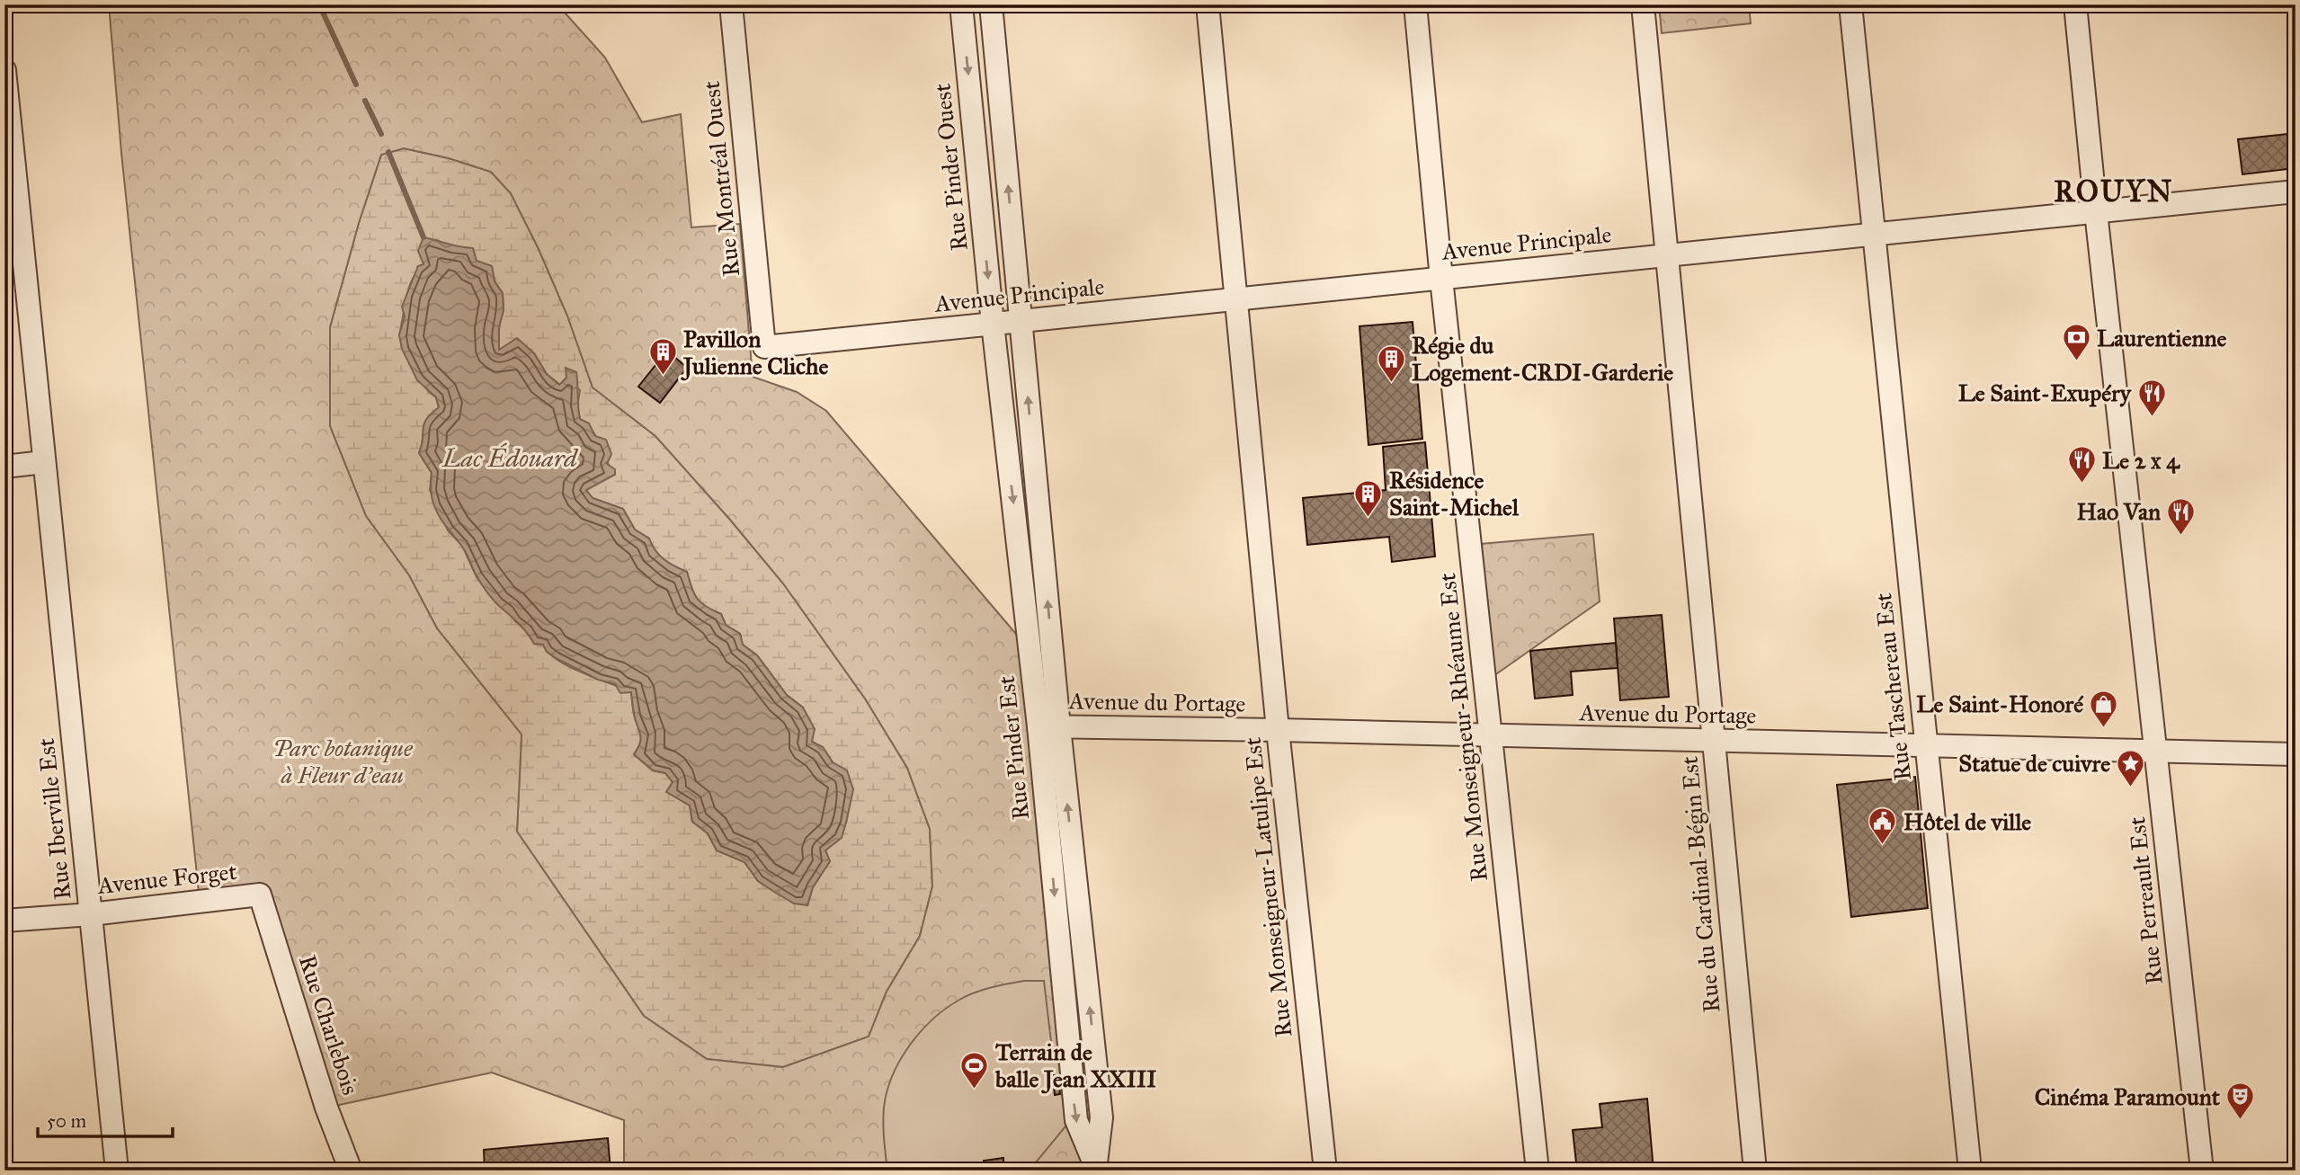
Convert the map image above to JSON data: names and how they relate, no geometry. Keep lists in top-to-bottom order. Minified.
{"streets":{"street":["Rue Pinder Ouest","Rue Montréal Ouest","Avenue Principale","Rue Taschereau Est","Avenue du Portage","Rue Monseigneur-Rhéaume Est","Rue Pinder Est","Rue Iberville Est","Avenue Forget","Rue du Cardinal-Bégin Est","Rue Monseigneur-Latulipe Est","Rue Perreault Est","Rue Charlebois"]},"crossings":[["Rue Pinder Ouest","Avenue Principale"],["Rue Pinder Ouest","Rue Pinder Est"],["Rue Montréal Ouest","Avenue Principale"],["Avenue Principale","Rue Taschereau Est"],["Avenue Principale","Rue Monseigneur-Rhéaume Est"],["Avenue Principale","Rue Pinder Est"],["Avenue Principale","Rue du Cardinal-Bégin Est"],["Avenue Principale","Rue Monseigneur-Latulipe Est"],["Avenue Principale","Rue Perreault Est"],["Rue Taschereau Est","Avenue du Portage"],["Avenue du Portage","Rue Monseigneur-Rhéaume Est"],["Avenue du Portage","Rue Pinder Est"],["Avenue du Portage","Rue du Cardinal-Bégin Est"],["Avenue du Portage","Rue Monseigneur-Latulipe Est"],["Avenue du Portage","Rue Perreault Est"],["Rue Iberville Est","Avenue Forget"],["Avenue Forget","Rue Charlebois"]],"districts":["ROUYN"],"water":["Lac Édouard"],"parks":["Parc botanique à Fleur d'eau"],"places":{"bank":["Laurentienne"],"building":["Pavillon Julienne Cliche","Régie du Logement-CRDI-Garderie","Résidence Saint-Michel"],"restaurant":["Le Saint-Exupéry","Le 2 x 4","Hao Van"],"shop":["Le Saint-Honoré"],"place":["Statue de cuivre"],"public building":["Hôtel de ville"],"sports":["Terrain de balle Jean XXIII"],"theatre":["Cinéma Paramount"]},"scale_bar":"50 m"}
